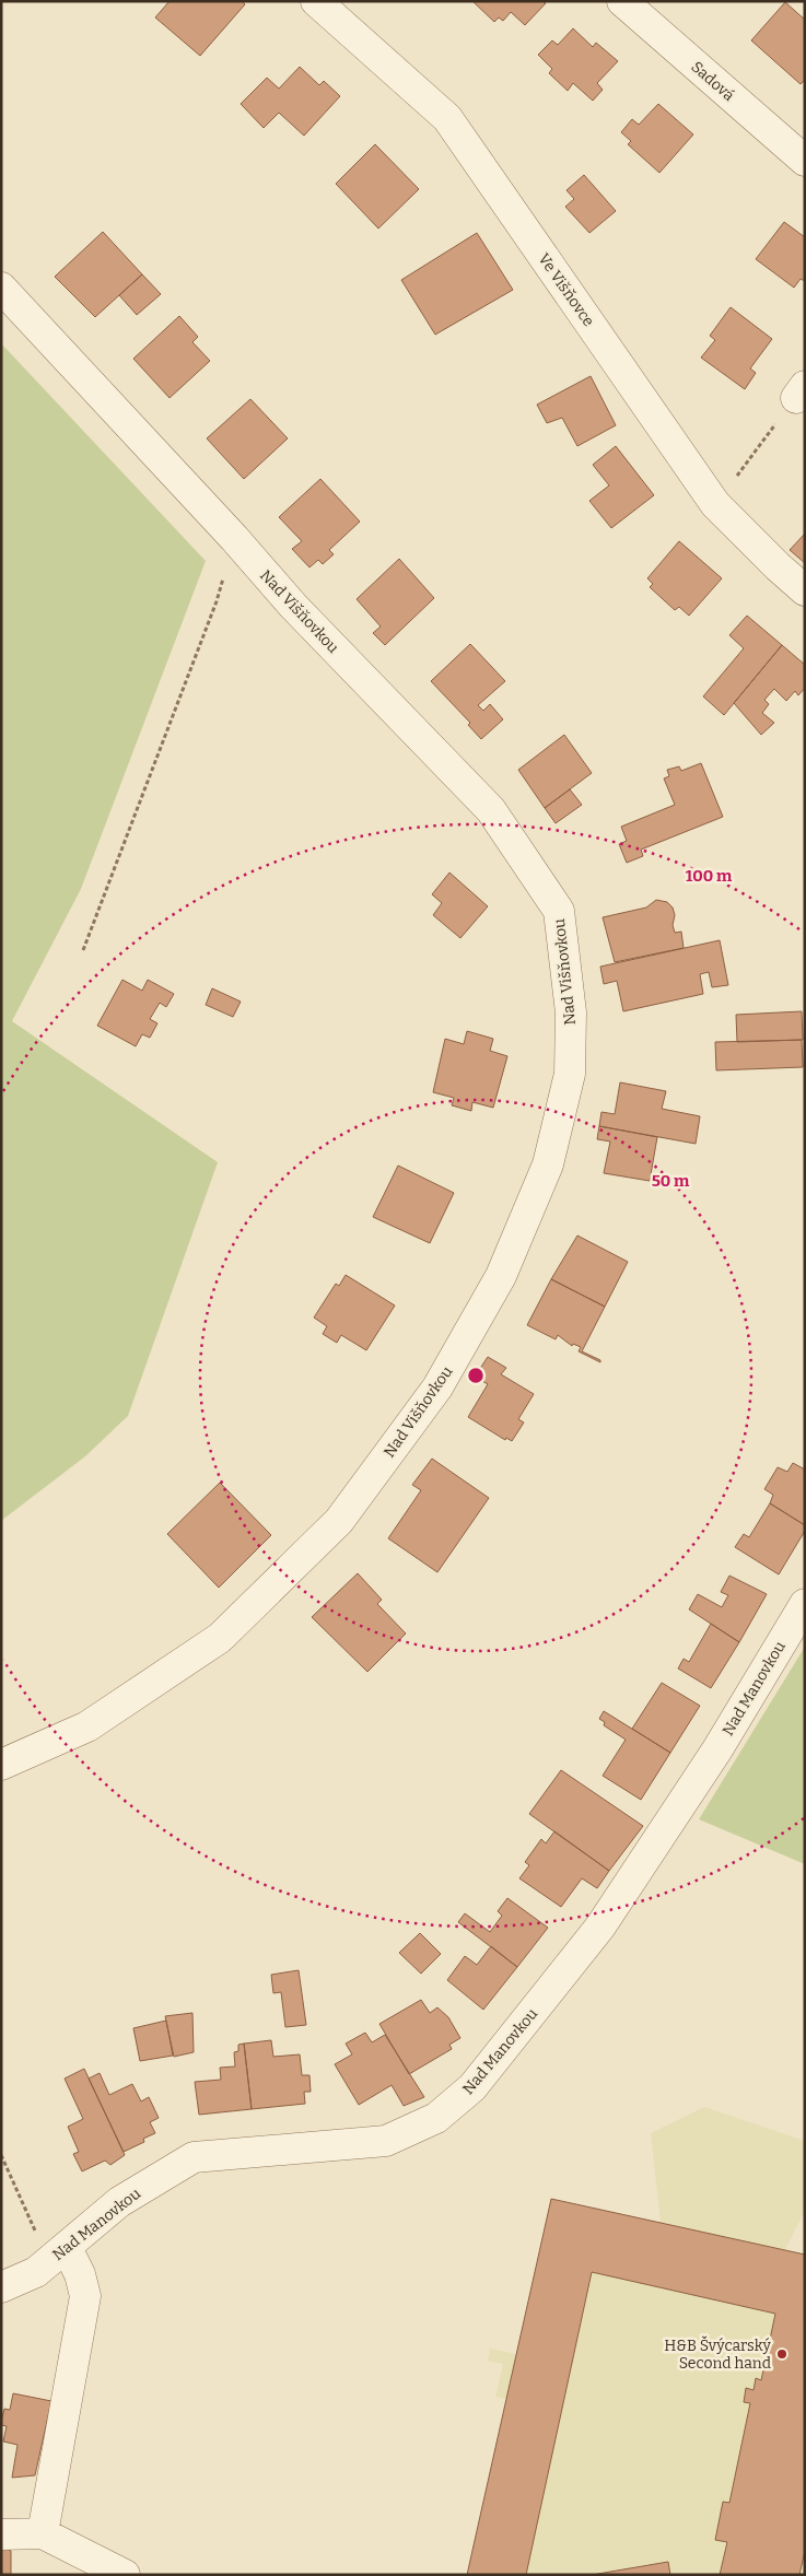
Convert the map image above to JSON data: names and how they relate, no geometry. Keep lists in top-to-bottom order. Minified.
{"streets":{"street":["Sadová","Ve Višňovce","Nad Višňovkou","Nad Manovkou"]},"places":["H&B Švýcarský Second hand"],"rings":["100 m","50 m"]}
